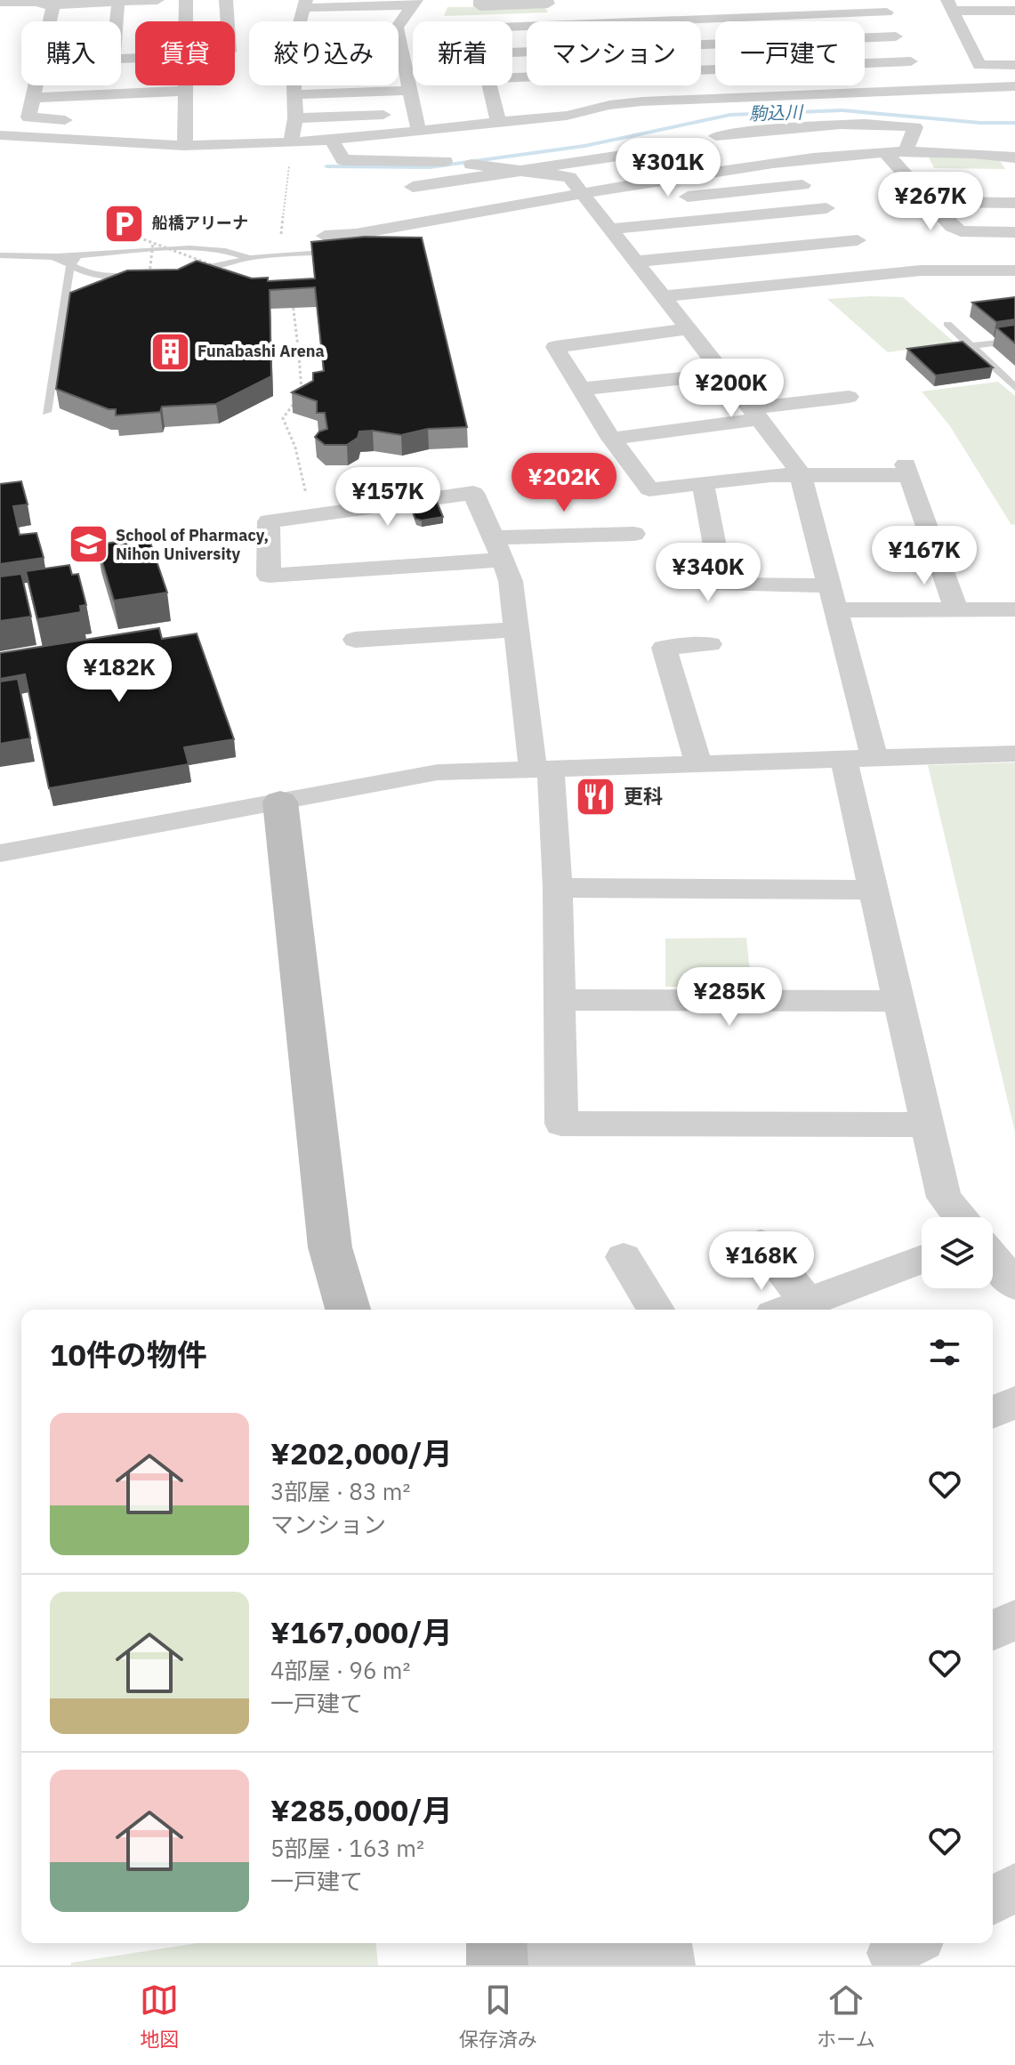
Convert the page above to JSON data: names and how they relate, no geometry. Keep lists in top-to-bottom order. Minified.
{"water":["駒込川"],"places":{"parking":["船橋アリーナ"],"building":["Funabashi Arena"],"school or university":["School of Pharmacy, Nihon University"],"restaurant":["更科"]},"page":{"chip":["購入","賃貸","絞り込み","新着","マンション","一戸建て"],"price":["¥301K","¥267K","¥200K","¥202K","¥157K","¥167K","¥340K","¥182K","¥285K","¥168K"],"heading":"10件の物件","list":[{"name":"¥202,000/月","note":"3部屋 · 83 m² · マンション"},{"name":"¥167,000/月","note":"4部屋 · 96 m² · 一戸建て"},{"name":"¥285,000/月","note":"5部屋 · 163 m² · 一戸建て"}],"tabs":["地図","保存済み","ホーム"]}}
